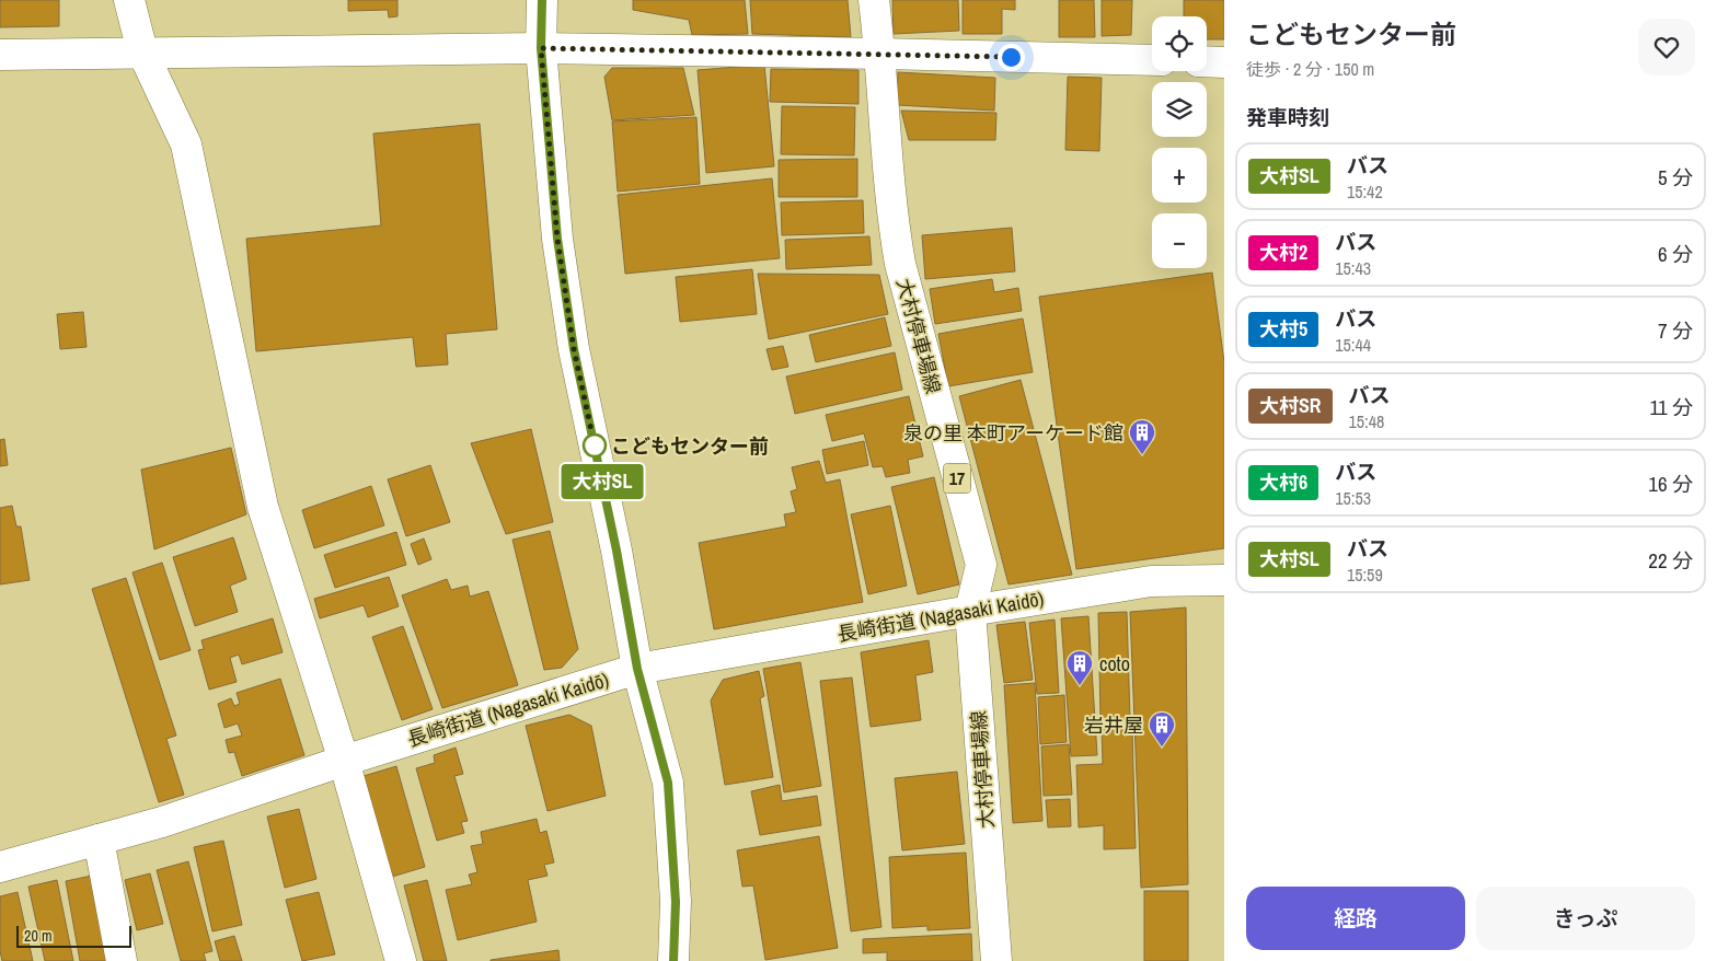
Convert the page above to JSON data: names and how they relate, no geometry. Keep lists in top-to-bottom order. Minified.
{"streets":{"street":["大村停車場線","17","長崎街道 (Nagasaki Kaidō)"]},"crossings":[["大村停車場線","長崎街道 (Nagasaki Kaidō)"]],"places":{"other":["こどもセンター前"],"building":["泉の里 本町アーケード館","coto","岩井屋"]},"lines":["bus line 大村SL"],"scale_bar":"20 m","page":{"on_map":"大村SL","heading":[["こどもセンター前","徒歩 · 2 分 · 150 m"],"発車時刻"],"map_buttons":["+","−"],"list":[{"mark":"大村SL","name":"バス","note":"15:42","value":"5 分"},{"mark":"大村2","name":"バス","note":"15:43","value":"6 分"},{"mark":"大村5","name":"バス","note":"15:44","value":"7 分"},{"mark":"大村SR","name":"バス","note":"15:48","value":"11 分"},{"mark":"大村6","name":"バス","note":"15:53","value":"16 分"},{"mark":"大村SL","name":"バス","note":"15:59","value":"22 分"}],"buttons":["経路","きっぷ"],"scale":"20 m"}}
